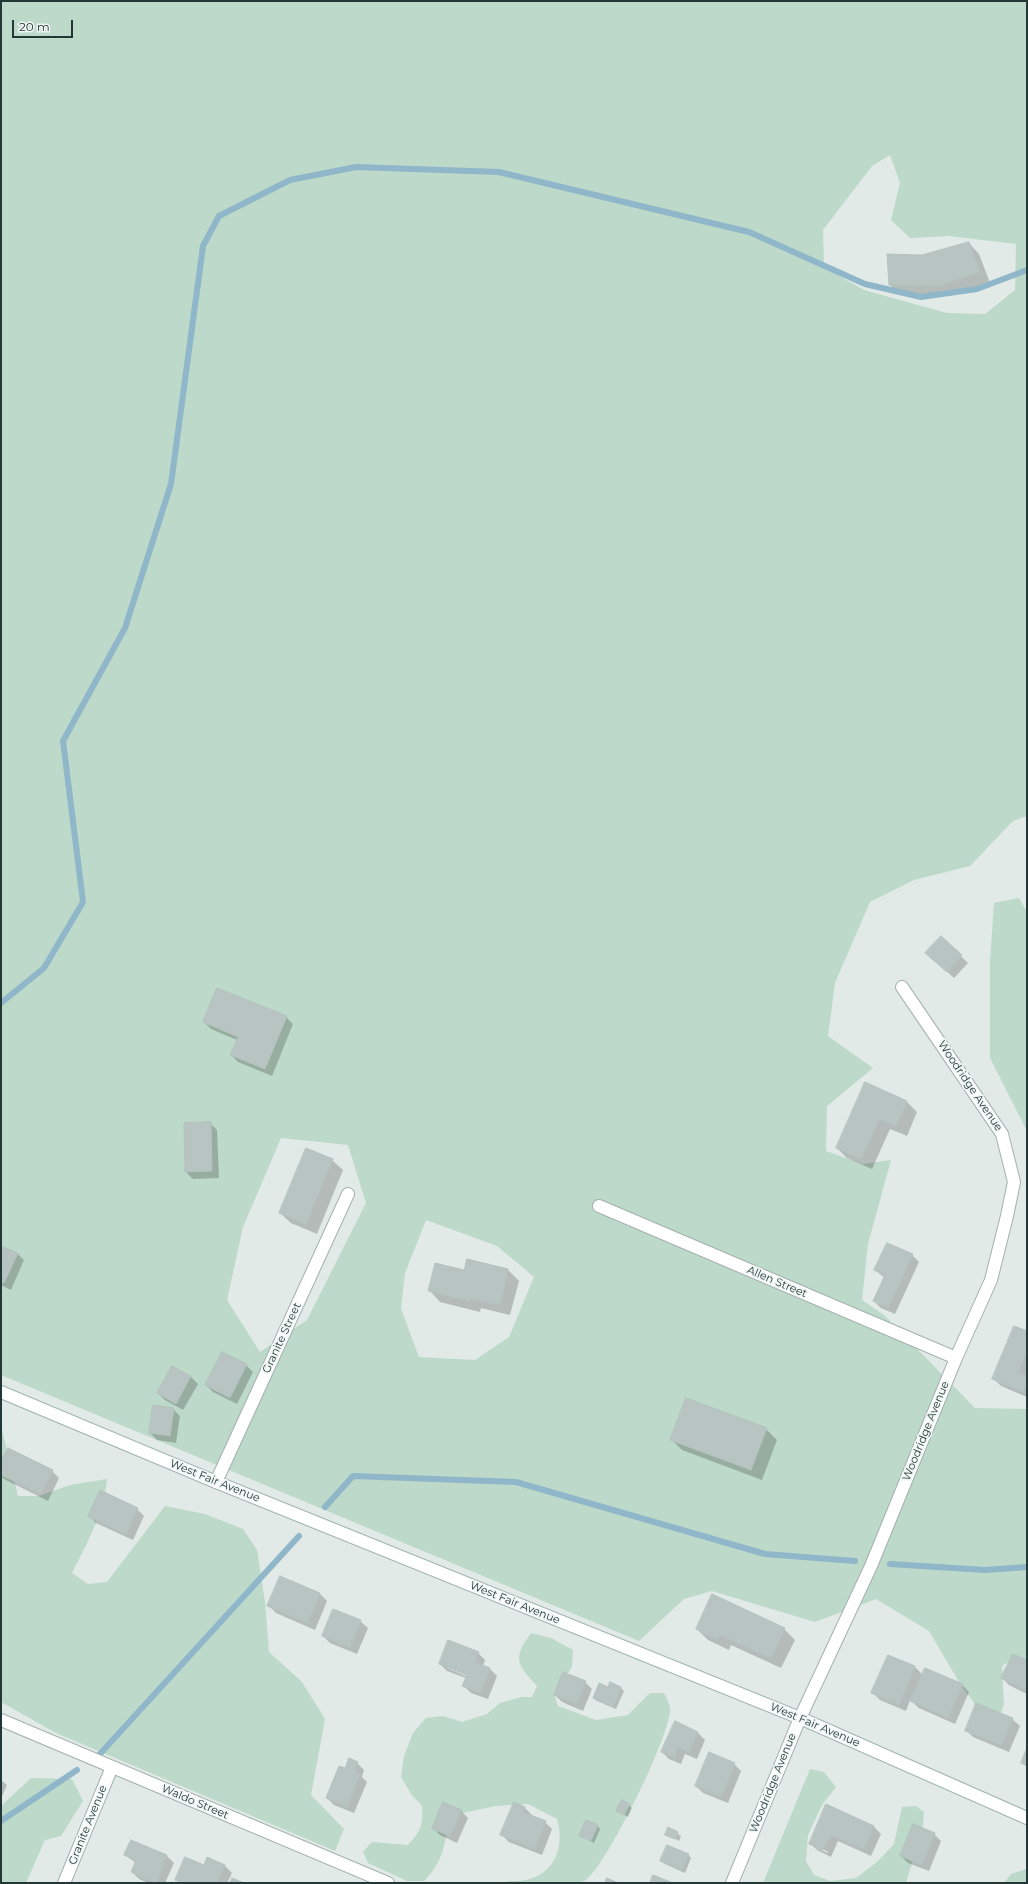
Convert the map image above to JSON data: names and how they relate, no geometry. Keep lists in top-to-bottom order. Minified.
{"streets":{"street":["Woodridge Avenue","Allen Street","Granite Street","West Fair Avenue","Waldo Street","Granite Avenue"]},"crossings":[["Woodridge Avenue","Allen Street"],["Woodridge Avenue","West Fair Avenue"],["Granite Street","West Fair Avenue"],["Waldo Street","Granite Avenue"]],"scale_bar":"20 m"}
